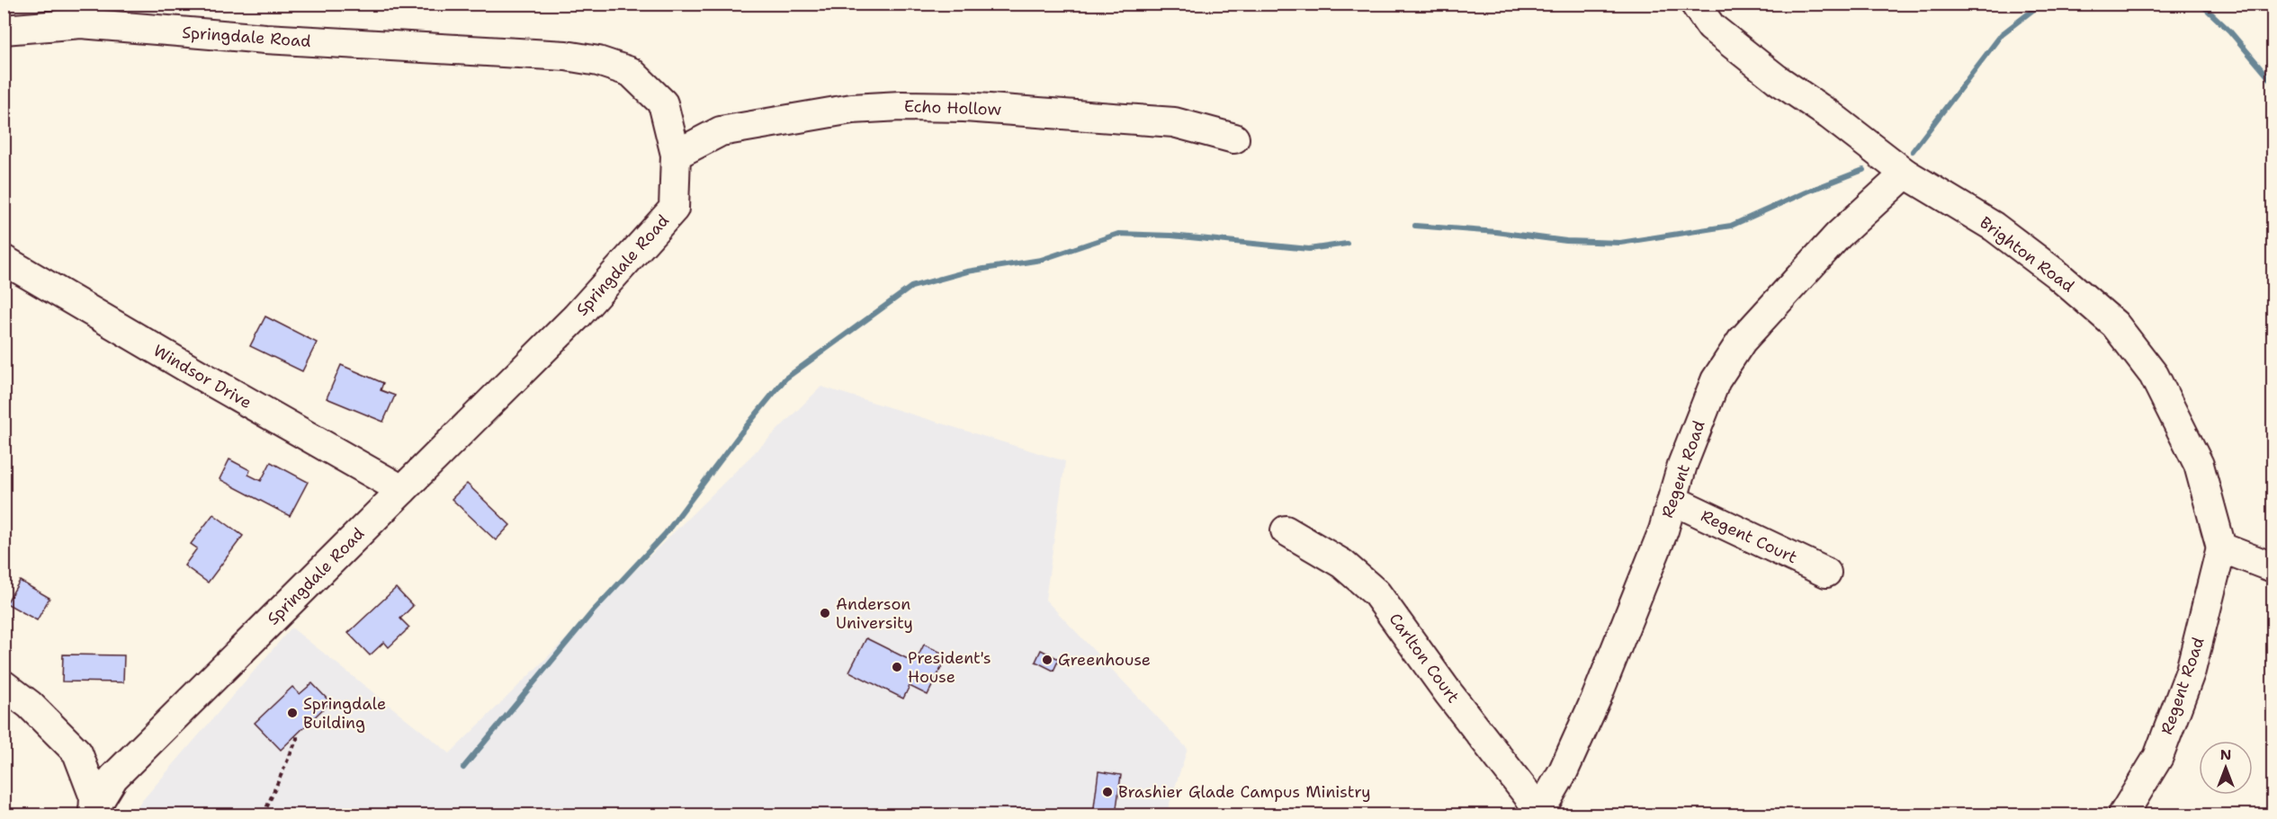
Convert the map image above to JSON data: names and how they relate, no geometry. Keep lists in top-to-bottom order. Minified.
{"streets":{"street":["Springdale Road","Echo Hollow","Brighton Road","Windsor Drive","Regent Road","Regent Court","Carlton Court"]},"crossings":[["Springdale Road","Echo Hollow"],["Springdale Road","Windsor Drive"],["Brighton Road","Regent Road"],["Regent Road","Regent Court"],["Regent Road","Carlton Court"]],"places":["Anderson University","Greenhouse","President's House","Springdale Building","Brashier Glade Campus Ministry"],"north":"top"}
